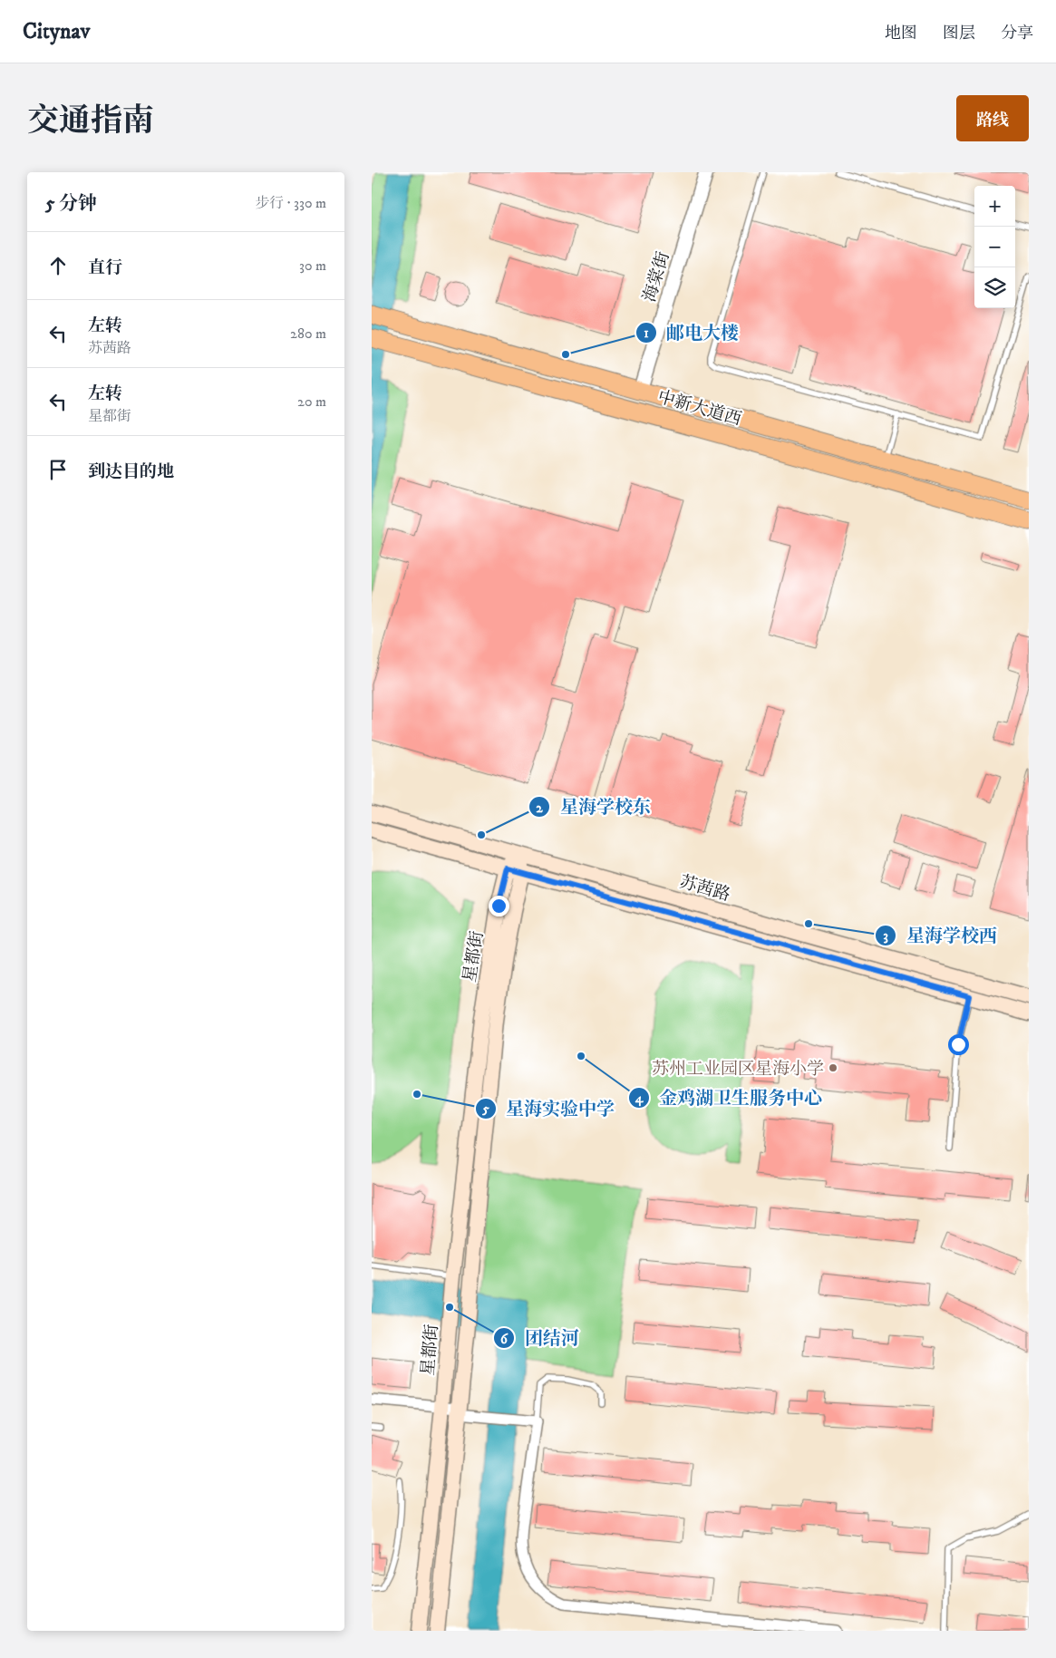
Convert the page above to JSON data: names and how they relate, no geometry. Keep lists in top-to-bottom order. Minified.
{"streets":{"main road":["中新大道西","苏茜路","星都街"],"street":["海棠街"]},"crossings":[["海棠街","中新大道西"],["苏茜路","星都街"]],"places":["邮电大楼","星海学校东","星海学校西","金鸡湖卫生服务中心","苏州工业园区星海小学","星海实验中学","团结河"],"page":{"header":"Citynav","nav":["地图","图层","分享"],"title":"交通指南","buttons":"路线","heading":["5 分钟","步行 · 330 m"],"map_buttons":["+","−"],"list":[["直行","30 m"],["左转","苏茜路","280 m"],["左转","星都街","20 m"],"到达目的地"]}}
